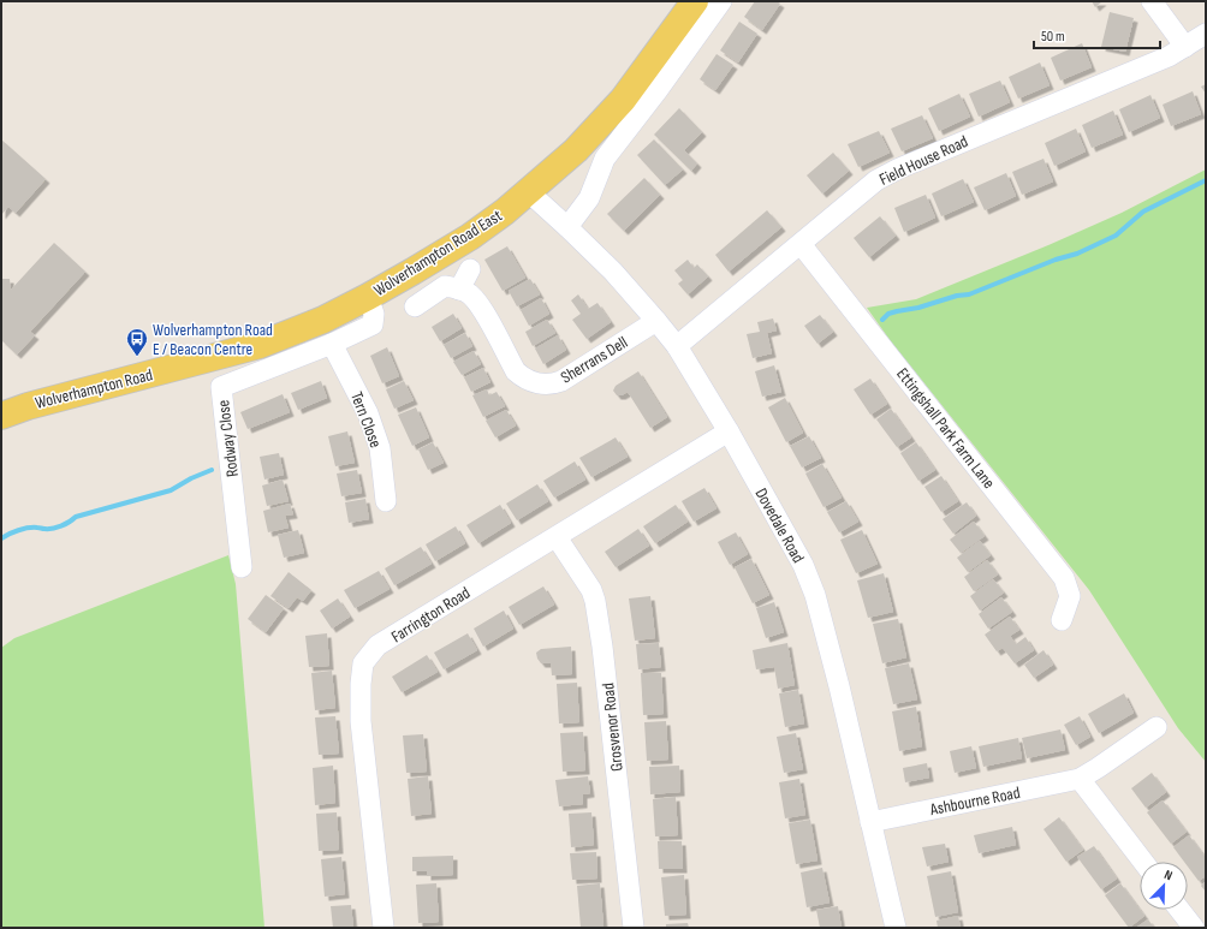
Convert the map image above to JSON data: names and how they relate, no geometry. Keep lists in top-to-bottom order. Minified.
{"streets":{"main road":["Wolverhampton Road East","Wolverhampton Road"],"street":["Field House Road","Sherrans Dell","Tern Close","Ettingshall Park Farm Lane","Rodway Close","Dovedale Road","Farrington Road","Grosvenor Road","Ashbourne Road"]},"crossings":[["Field House Road","Ettingshall Park Farm Lane"],["Field House Road","Dovedale Road"],["Wolverhampton Road East","Wolverhampton Road"],["Wolverhampton Road East","Tern Close"],["Wolverhampton Road East","Rodway Close"],["Wolverhampton Road East","Dovedale Road"],["Sherrans Dell","Dovedale Road"],["Wolverhampton Road","Tern Close"],["Wolverhampton Road","Rodway Close"],["Tern Close","Rodway Close"],["Dovedale Road","Farrington Road"],["Dovedale Road","Ashbourne Road"],["Farrington Road","Grosvenor Road"]],"places":{"bus stop":["Wolverhampton Road E / Beacon Centre"]},"scale_bar":"50 m","north":"top right"}
